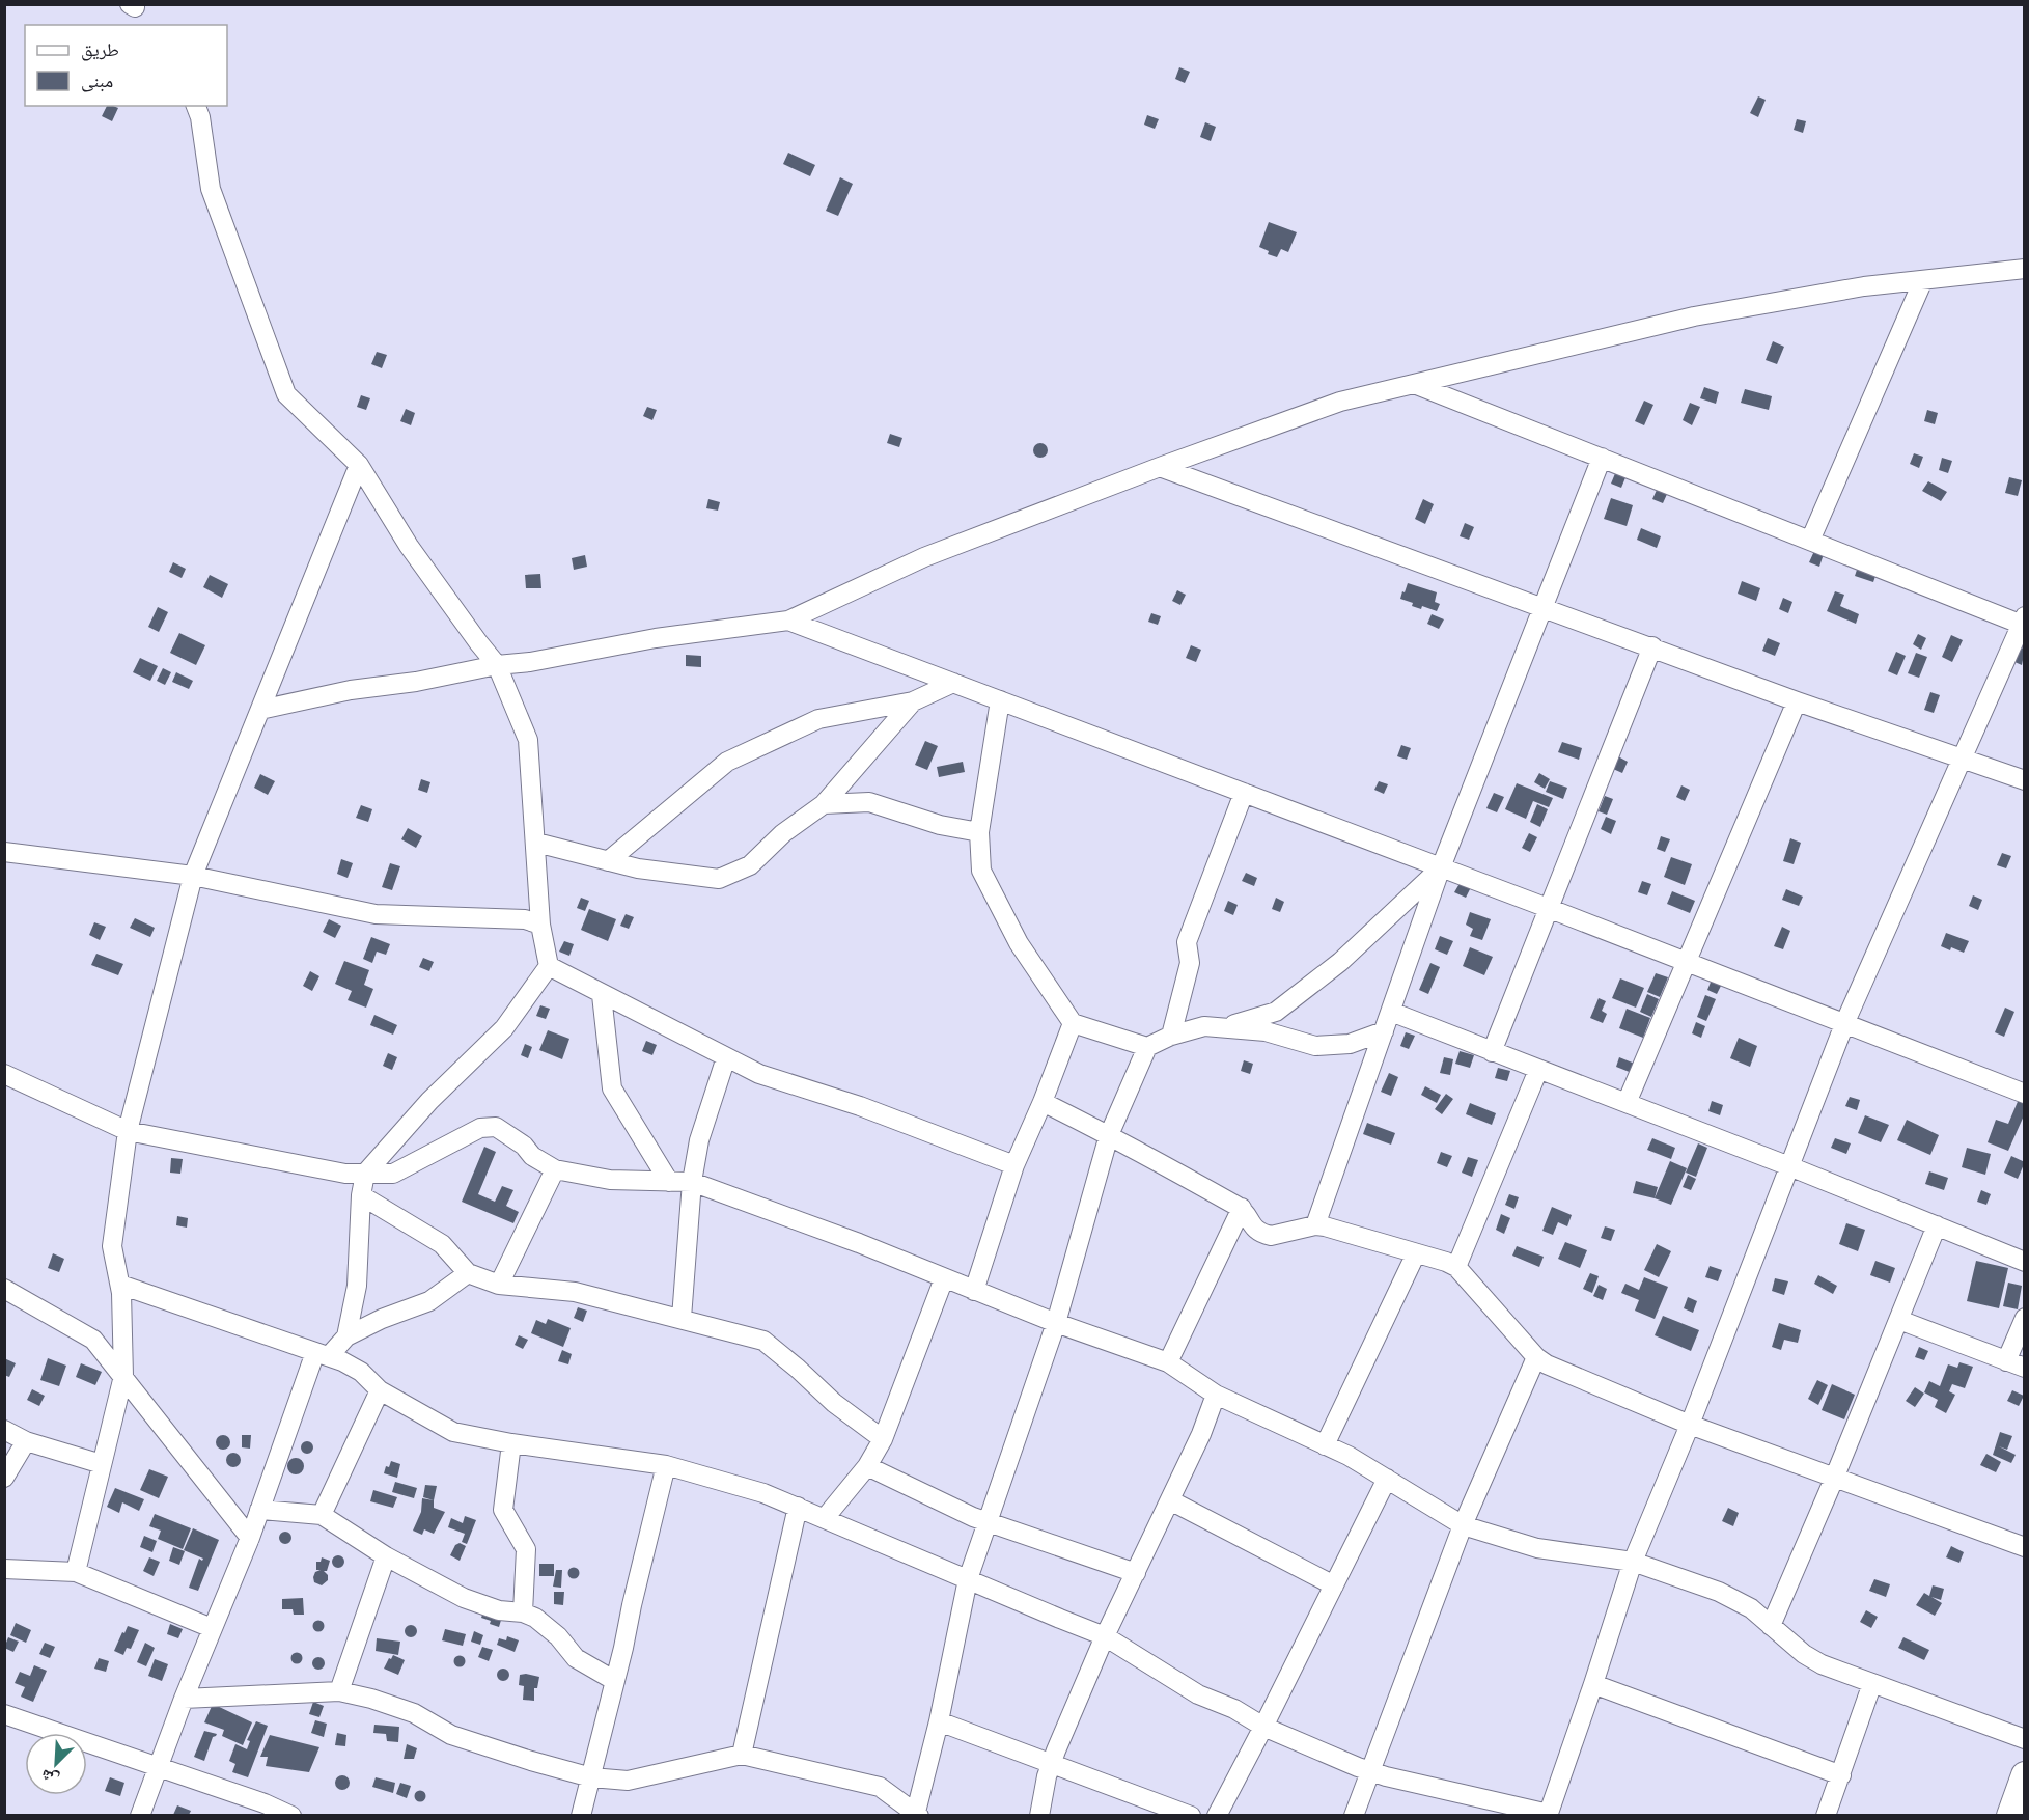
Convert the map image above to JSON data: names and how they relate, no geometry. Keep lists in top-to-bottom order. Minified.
{"legend":["طريق","مبنى"],"north":"bottom left"}
